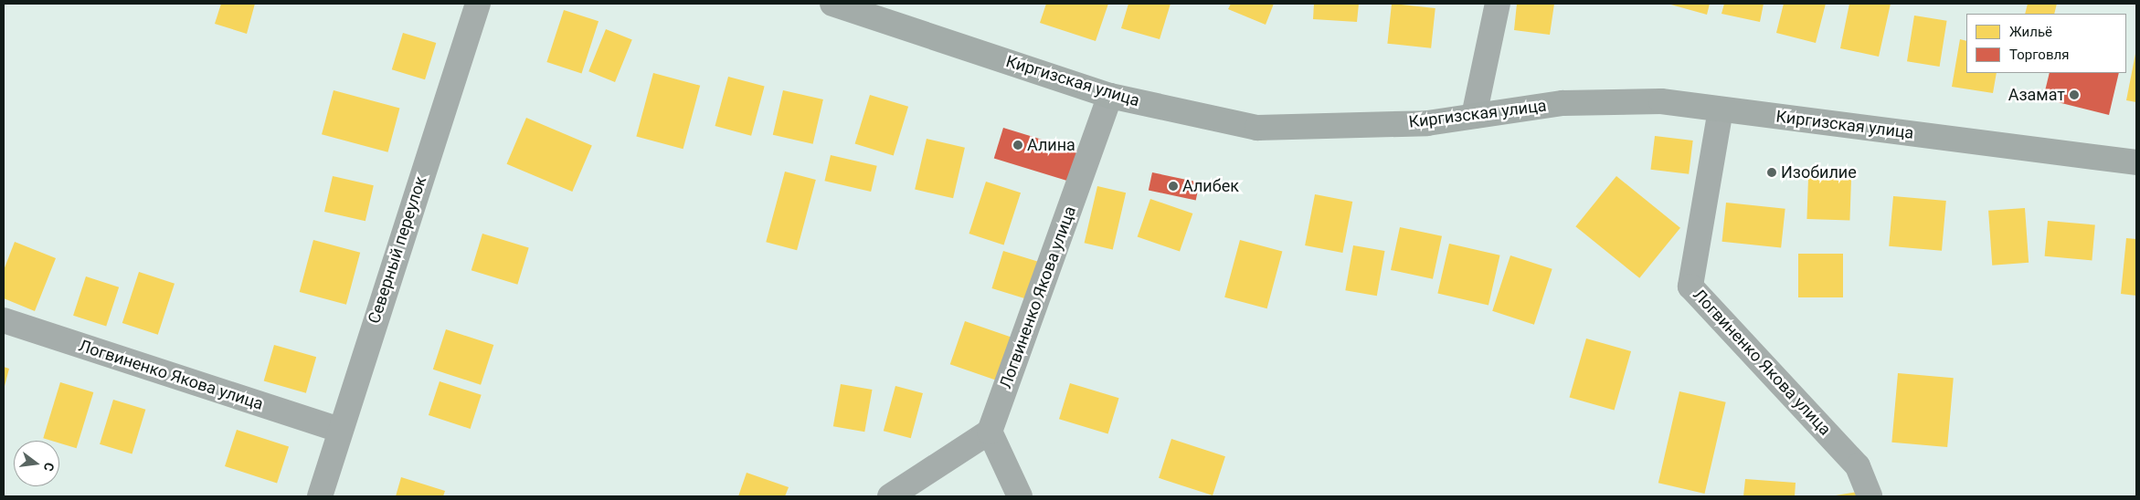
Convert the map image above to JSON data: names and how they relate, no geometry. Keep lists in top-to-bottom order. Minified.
{"streets":{"main road":["Киргизская улица"],"street":["Северный переулок","Логвиненко Якова улица"]},"crossings":[["Киргизская улица","Логвиненко Якова улица"],["Северный переулок","Логвиненко Якова улица"]],"places":["Азамат","Алина","Изобилие","Алибек"],"legend":["Жильё","Торговля"],"north":"right"}
